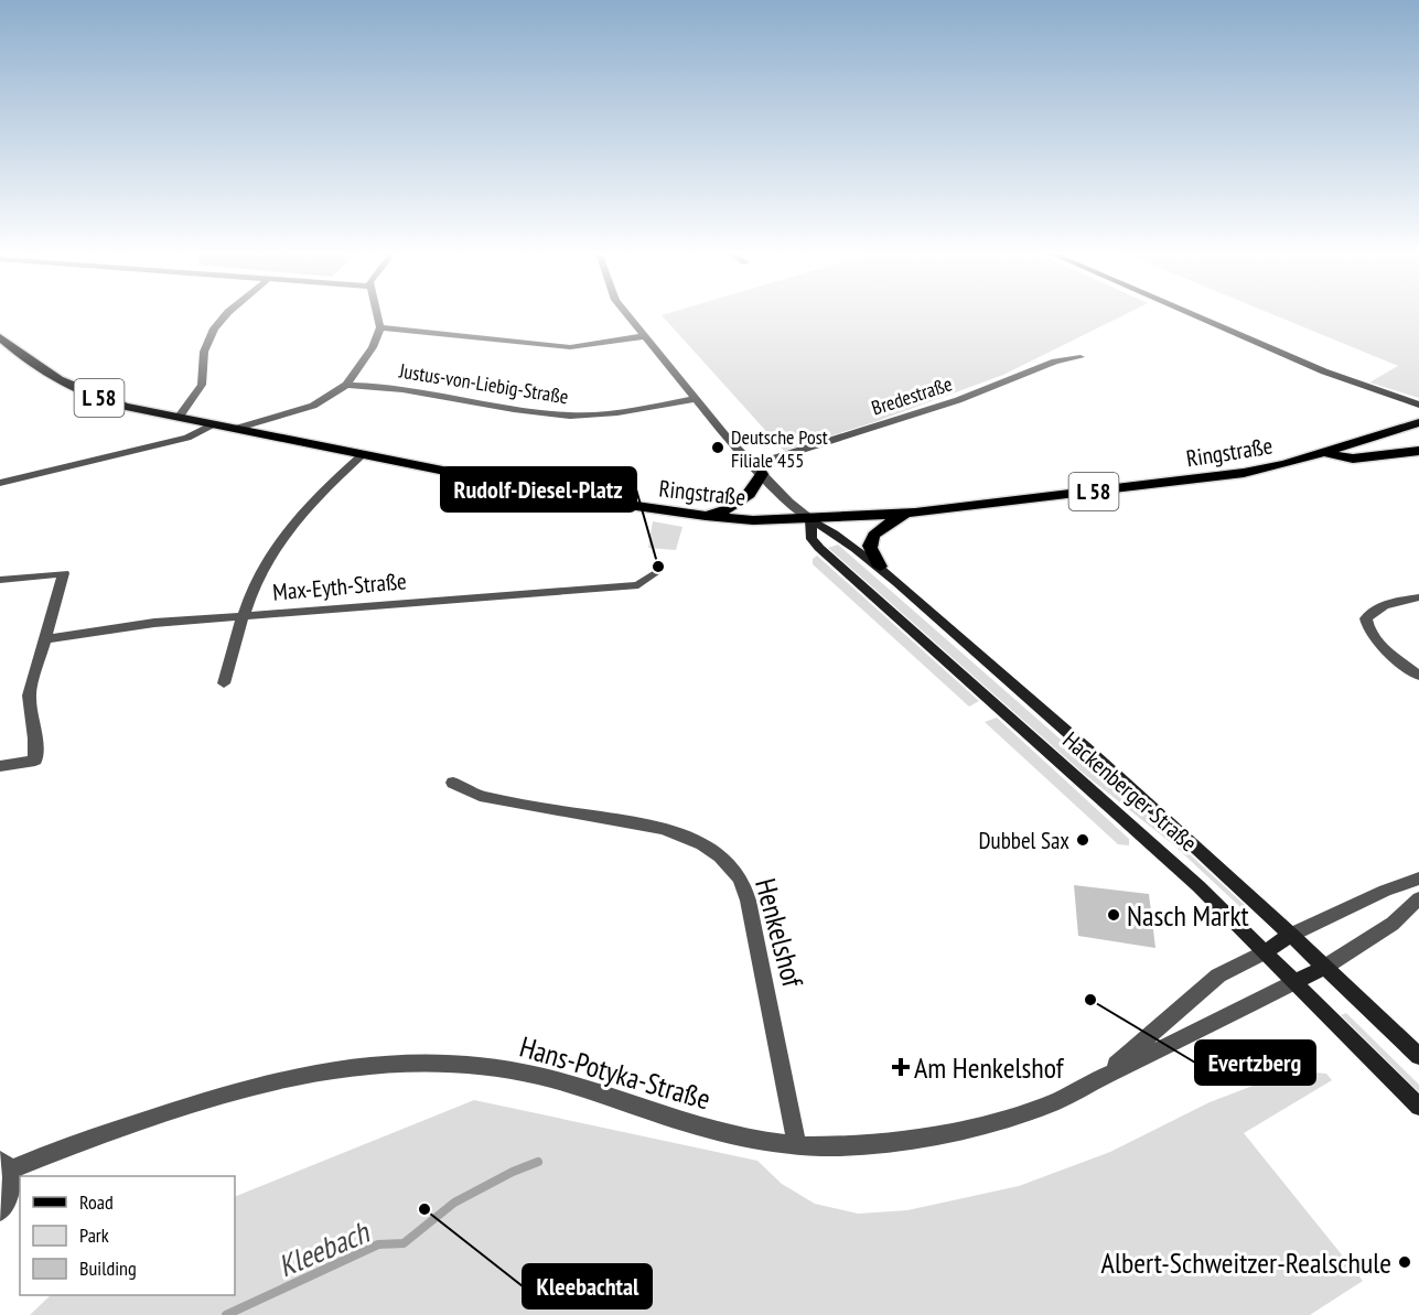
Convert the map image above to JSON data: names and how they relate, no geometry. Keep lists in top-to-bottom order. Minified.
{"streets":{"main road":["L 58","Ringstraße"],"street":["Justus-von-Liebig-Straße","Bredestraße","Max-Eyth-Straße","Hackenberger Straße","Henkelshof","Hans-Potyka-Straße"]},"crossings":[["Justus-von-Liebig-Straße","Hackenberger Straße"],["Bredestraße","Hackenberger Straße"],["Ringstraße","Hackenberger Straße"],["Hackenberger Straße","Hans-Potyka-Straße"],["Henkelshof","Hans-Potyka-Straße"]],"water":["Kleebach"],"places":{"other":["Deutsche Post Filiale 455","Rudolf-Diesel-Platz","Dubbel Sax","Nasch Markt","Evertzberg","Kleebachtal","Albert-Schweitzer-Realschule"],"health":["Am Henkelshof"]},"legend":["Road","Park","Building"]}
